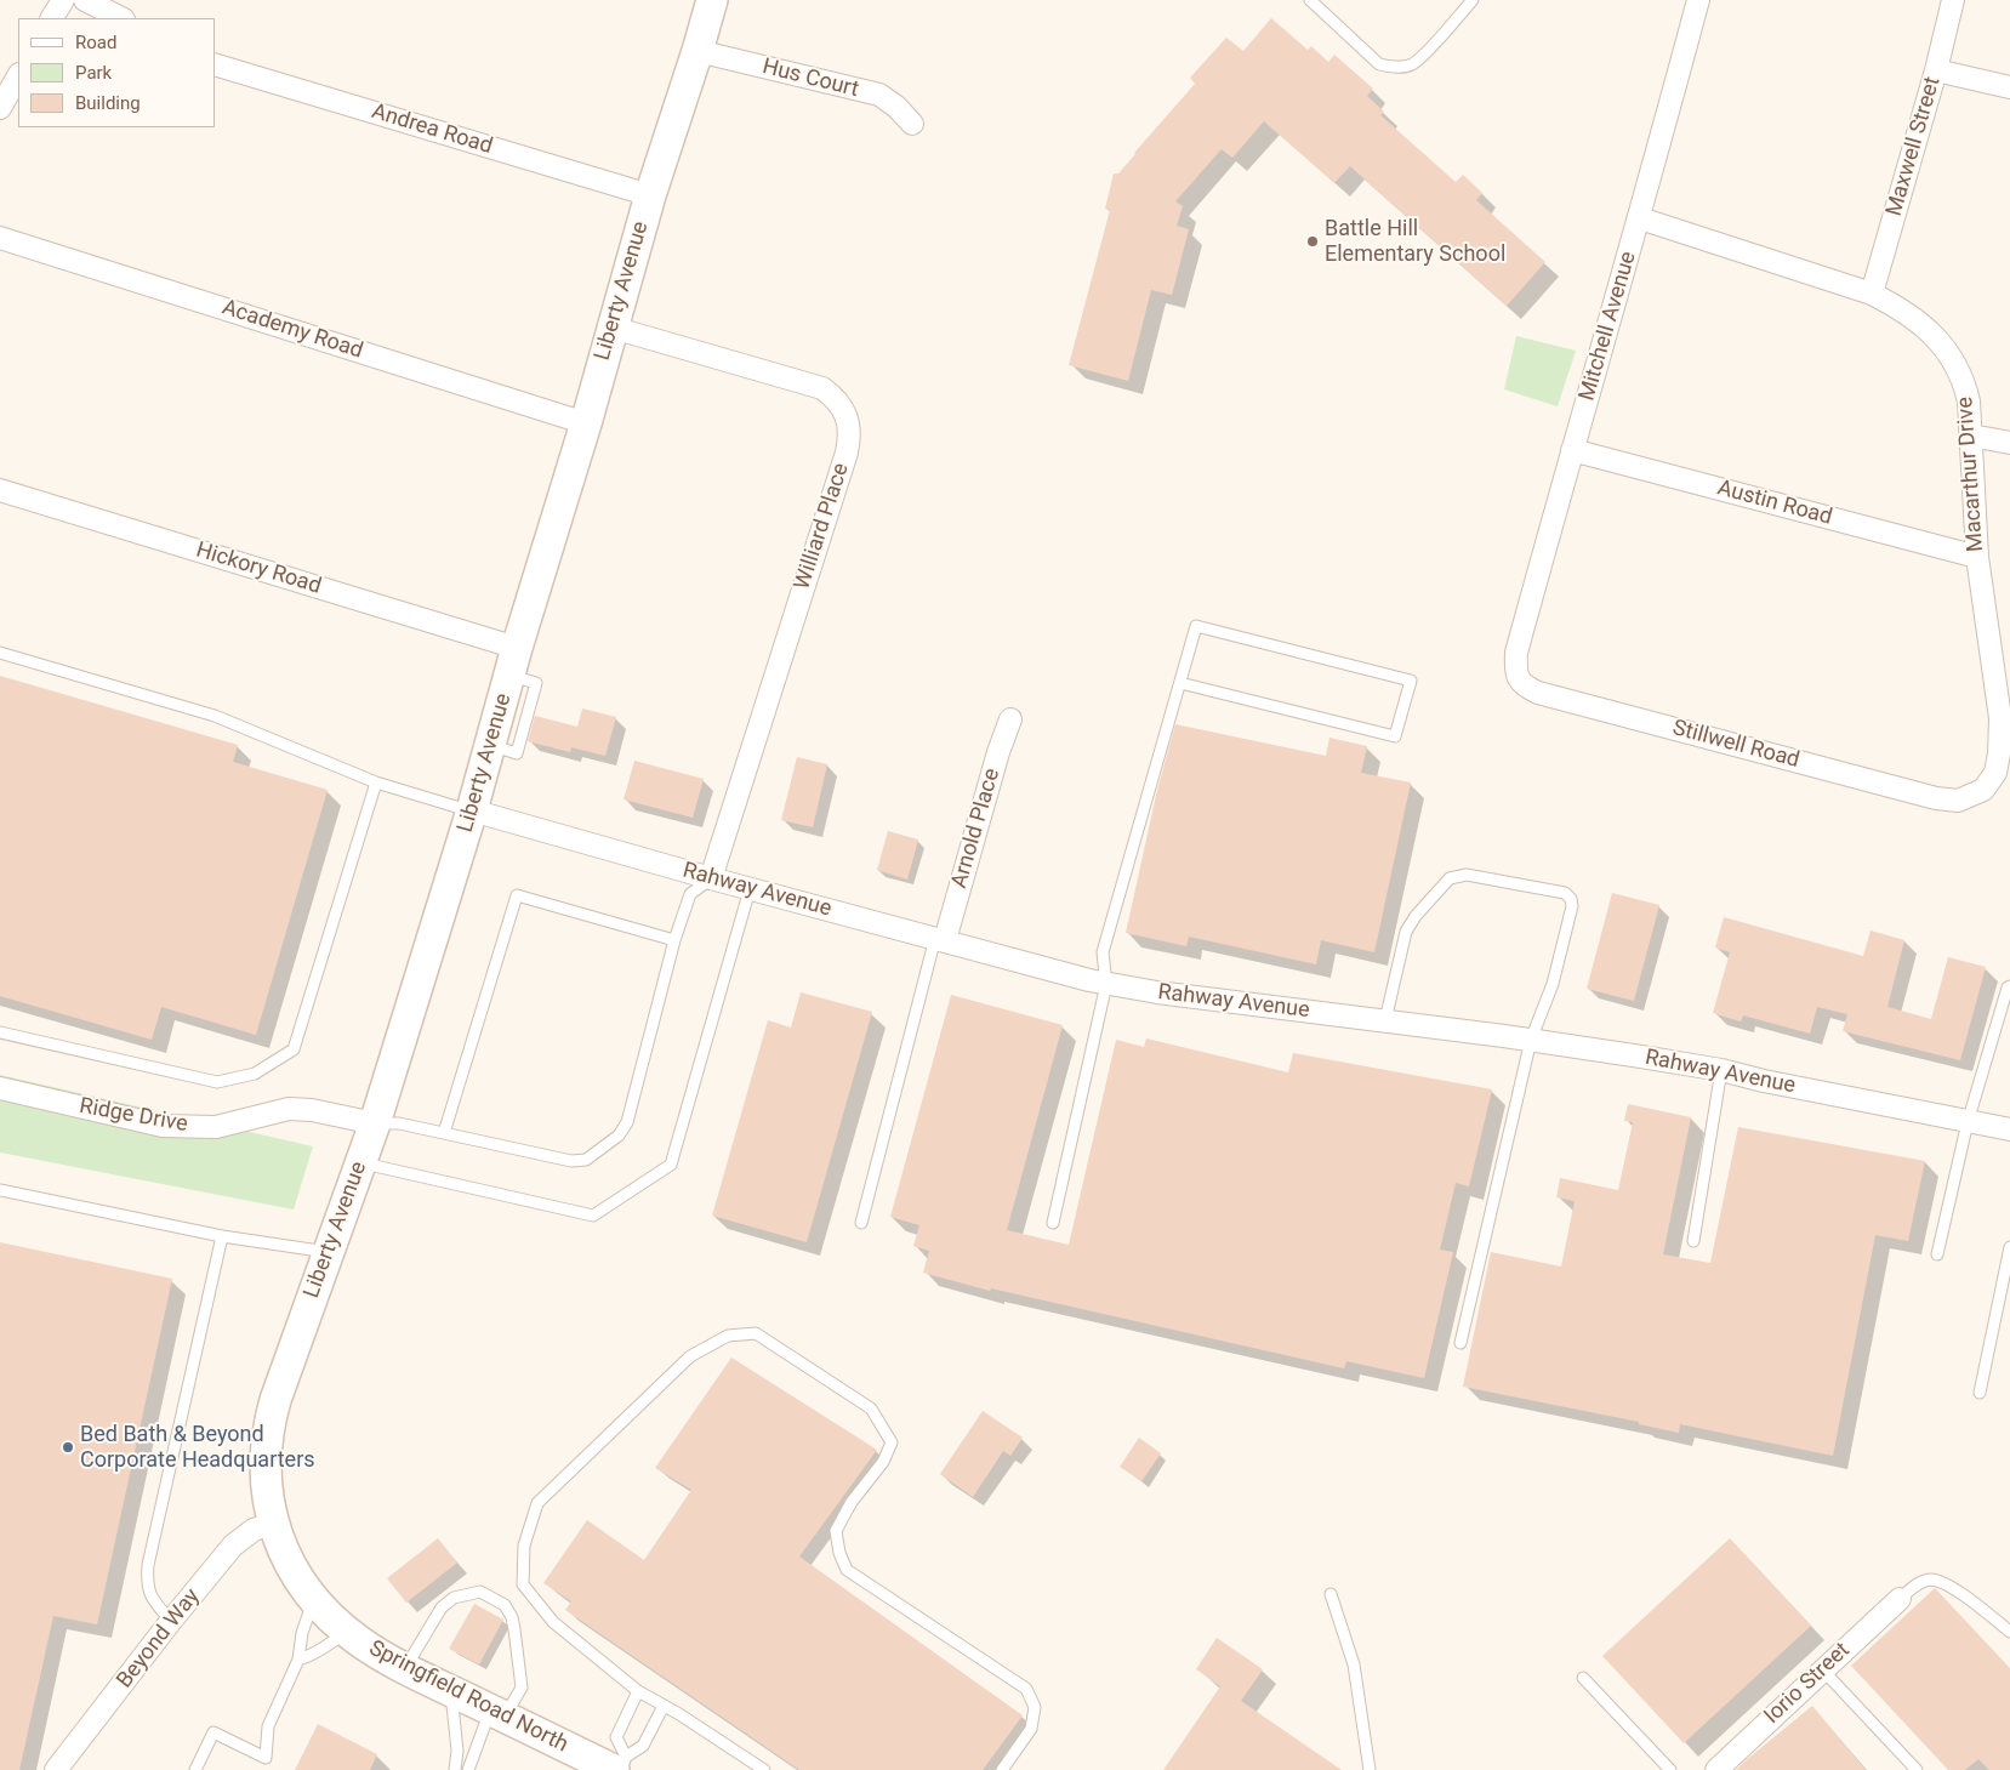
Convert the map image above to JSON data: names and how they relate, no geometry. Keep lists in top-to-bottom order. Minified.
{"streets":{"street":["Hus Court","Andrea Road","Maxwell Street","Liberty Avenue","Mitchell Avenue","Academy Road","Macarthur Drive","Austin Road","Williard Place","Hickory Road","Stillwell Road","Arnold Place","Rahway Avenue","Ridge Drive","Beyond Way","Iorio Street","Springfield Road North"]},"crossings":[["Hus Court","Liberty Avenue"],["Andrea Road","Liberty Avenue"],["Maxwell Street","Macarthur Drive"],["Liberty Avenue","Academy Road"],["Liberty Avenue","Williard Place"],["Liberty Avenue","Hickory Road"],["Liberty Avenue","Rahway Avenue"],["Liberty Avenue","Ridge Drive"],["Liberty Avenue","Beyond Way"],["Liberty Avenue","Springfield Road North"],["Mitchell Avenue","Macarthur Drive"],["Mitchell Avenue","Austin Road"],["Mitchell Avenue","Stillwell Road"],["Macarthur Drive","Austin Road"],["Macarthur Drive","Stillwell Road"],["Williard Place","Rahway Avenue"],["Arnold Place","Rahway Avenue"],["Beyond Way","Springfield Road North"]],"places":["Battle Hill Elementary School","Bed Bath & Beyond Corporate Headquarters"],"legend":["Road","Park","Building"]}
